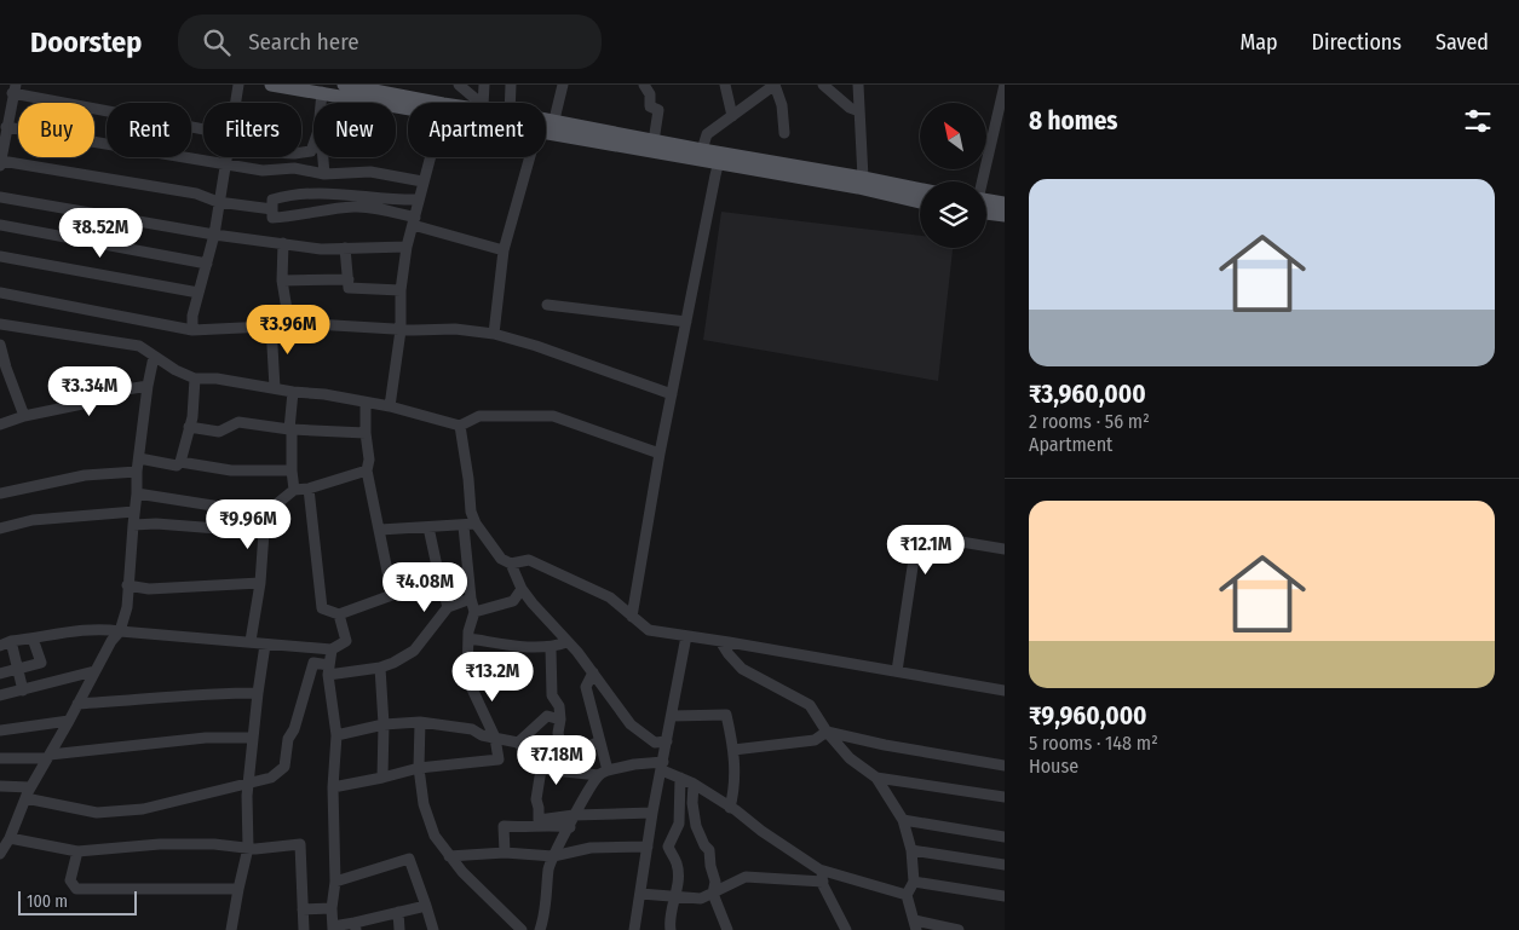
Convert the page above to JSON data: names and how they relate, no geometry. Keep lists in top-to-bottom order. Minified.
{"scale_bar":"100 m","north":"top left","page":{"header":"Doorstep","search":"Search here","nav":["Map","Directions","Saved"],"heading":"8 homes","chip":["Buy","Rent","Filters","New","Apartment"],"list":[{"name":"₹3,960,000","note":"2 rooms · 56 m² · Apartment"},{"name":"₹9,960,000","note":"5 rooms · 148 m² · House"}],"price":["₹8.52M","₹3.96M","₹3.34M","₹9.96M","₹12.1M","₹4.08M","₹13.2M","₹7.18M"],"scale":"100 m"}}
